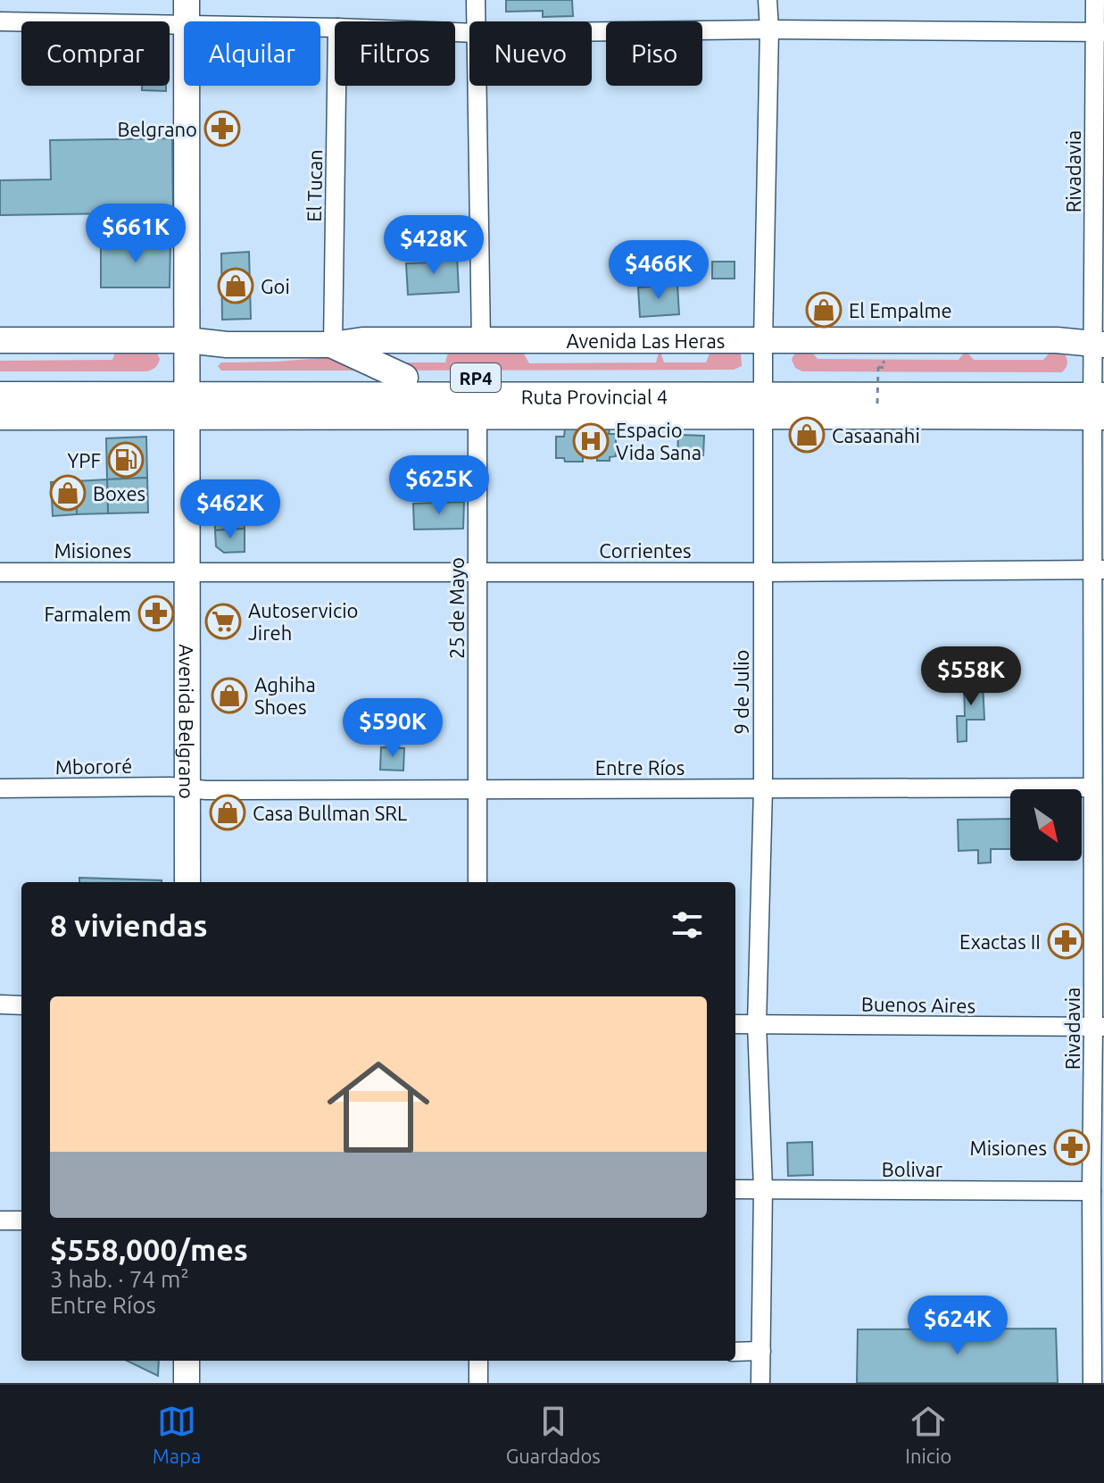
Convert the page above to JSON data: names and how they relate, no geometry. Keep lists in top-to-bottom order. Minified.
{"streets":{"main road":["Avenida Las Heras","RP4","Ruta Provincial 4","Avenida Belgrano"],"street":["Rivadavia","El Tucan","Misiones","Corrientes","25 de Mayo","9 de Julio","Mbororé","Entre Ríos","Buenos Aires","Bolivar"]},"crossings":[["Rivadavia","Avenida Las Heras"],["Rivadavia","Ruta Provincial 4"],["Rivadavia","Corrientes"],["Rivadavia","Entre Ríos"],["Rivadavia","Buenos Aires"],["Rivadavia","Bolivar"],["El Tucan","Avenida Las Heras"],["Avenida Las Heras","9 de Julio"],["Avenida Las Heras","Avenida Belgrano"],["Ruta Provincial 4","9 de Julio"],["Ruta Provincial 4","Avenida Belgrano"],["Misiones","Corrientes"],["Misiones","Avenida Belgrano"],["Corrientes","25 de Mayo"],["Corrientes","9 de Julio"],["Corrientes","Avenida Belgrano"],["25 de Mayo","Entre Ríos"],["9 de Julio","Entre Ríos"],["9 de Julio","Buenos Aires"],["9 de Julio","Bolivar"],["Avenida Belgrano","Mbororé"],["Avenida Belgrano","Entre Ríos"],["Mbororé","Entre Ríos"]],"places":{"pharmacy":["Belgrano","Farmalem","Exactas II","Misiones"],"shop":["Goi","El Empalme","Casaanahi","Boxes","Aghiha Shoes","Casa Bullman SRL"],"hospital":["Espacio Vida Sana"],"fuel station":["YPF"],"supermarket":["Autoservicio Jireh"]},"north":"bottom right","page":{"chip":["Comprar","Alquilar","Filtros","Nuevo","Piso"],"price":["$661K","$428K","$466K","$625K","$462K","$558K","$590K","$624K"],"heading":"8 viviendas","list":[{"name":"$558,000/mes","note":"3 hab. · 74 m² · Entre Ríos"}],"tabs":["Mapa","Guardados","Inicio"]}}
